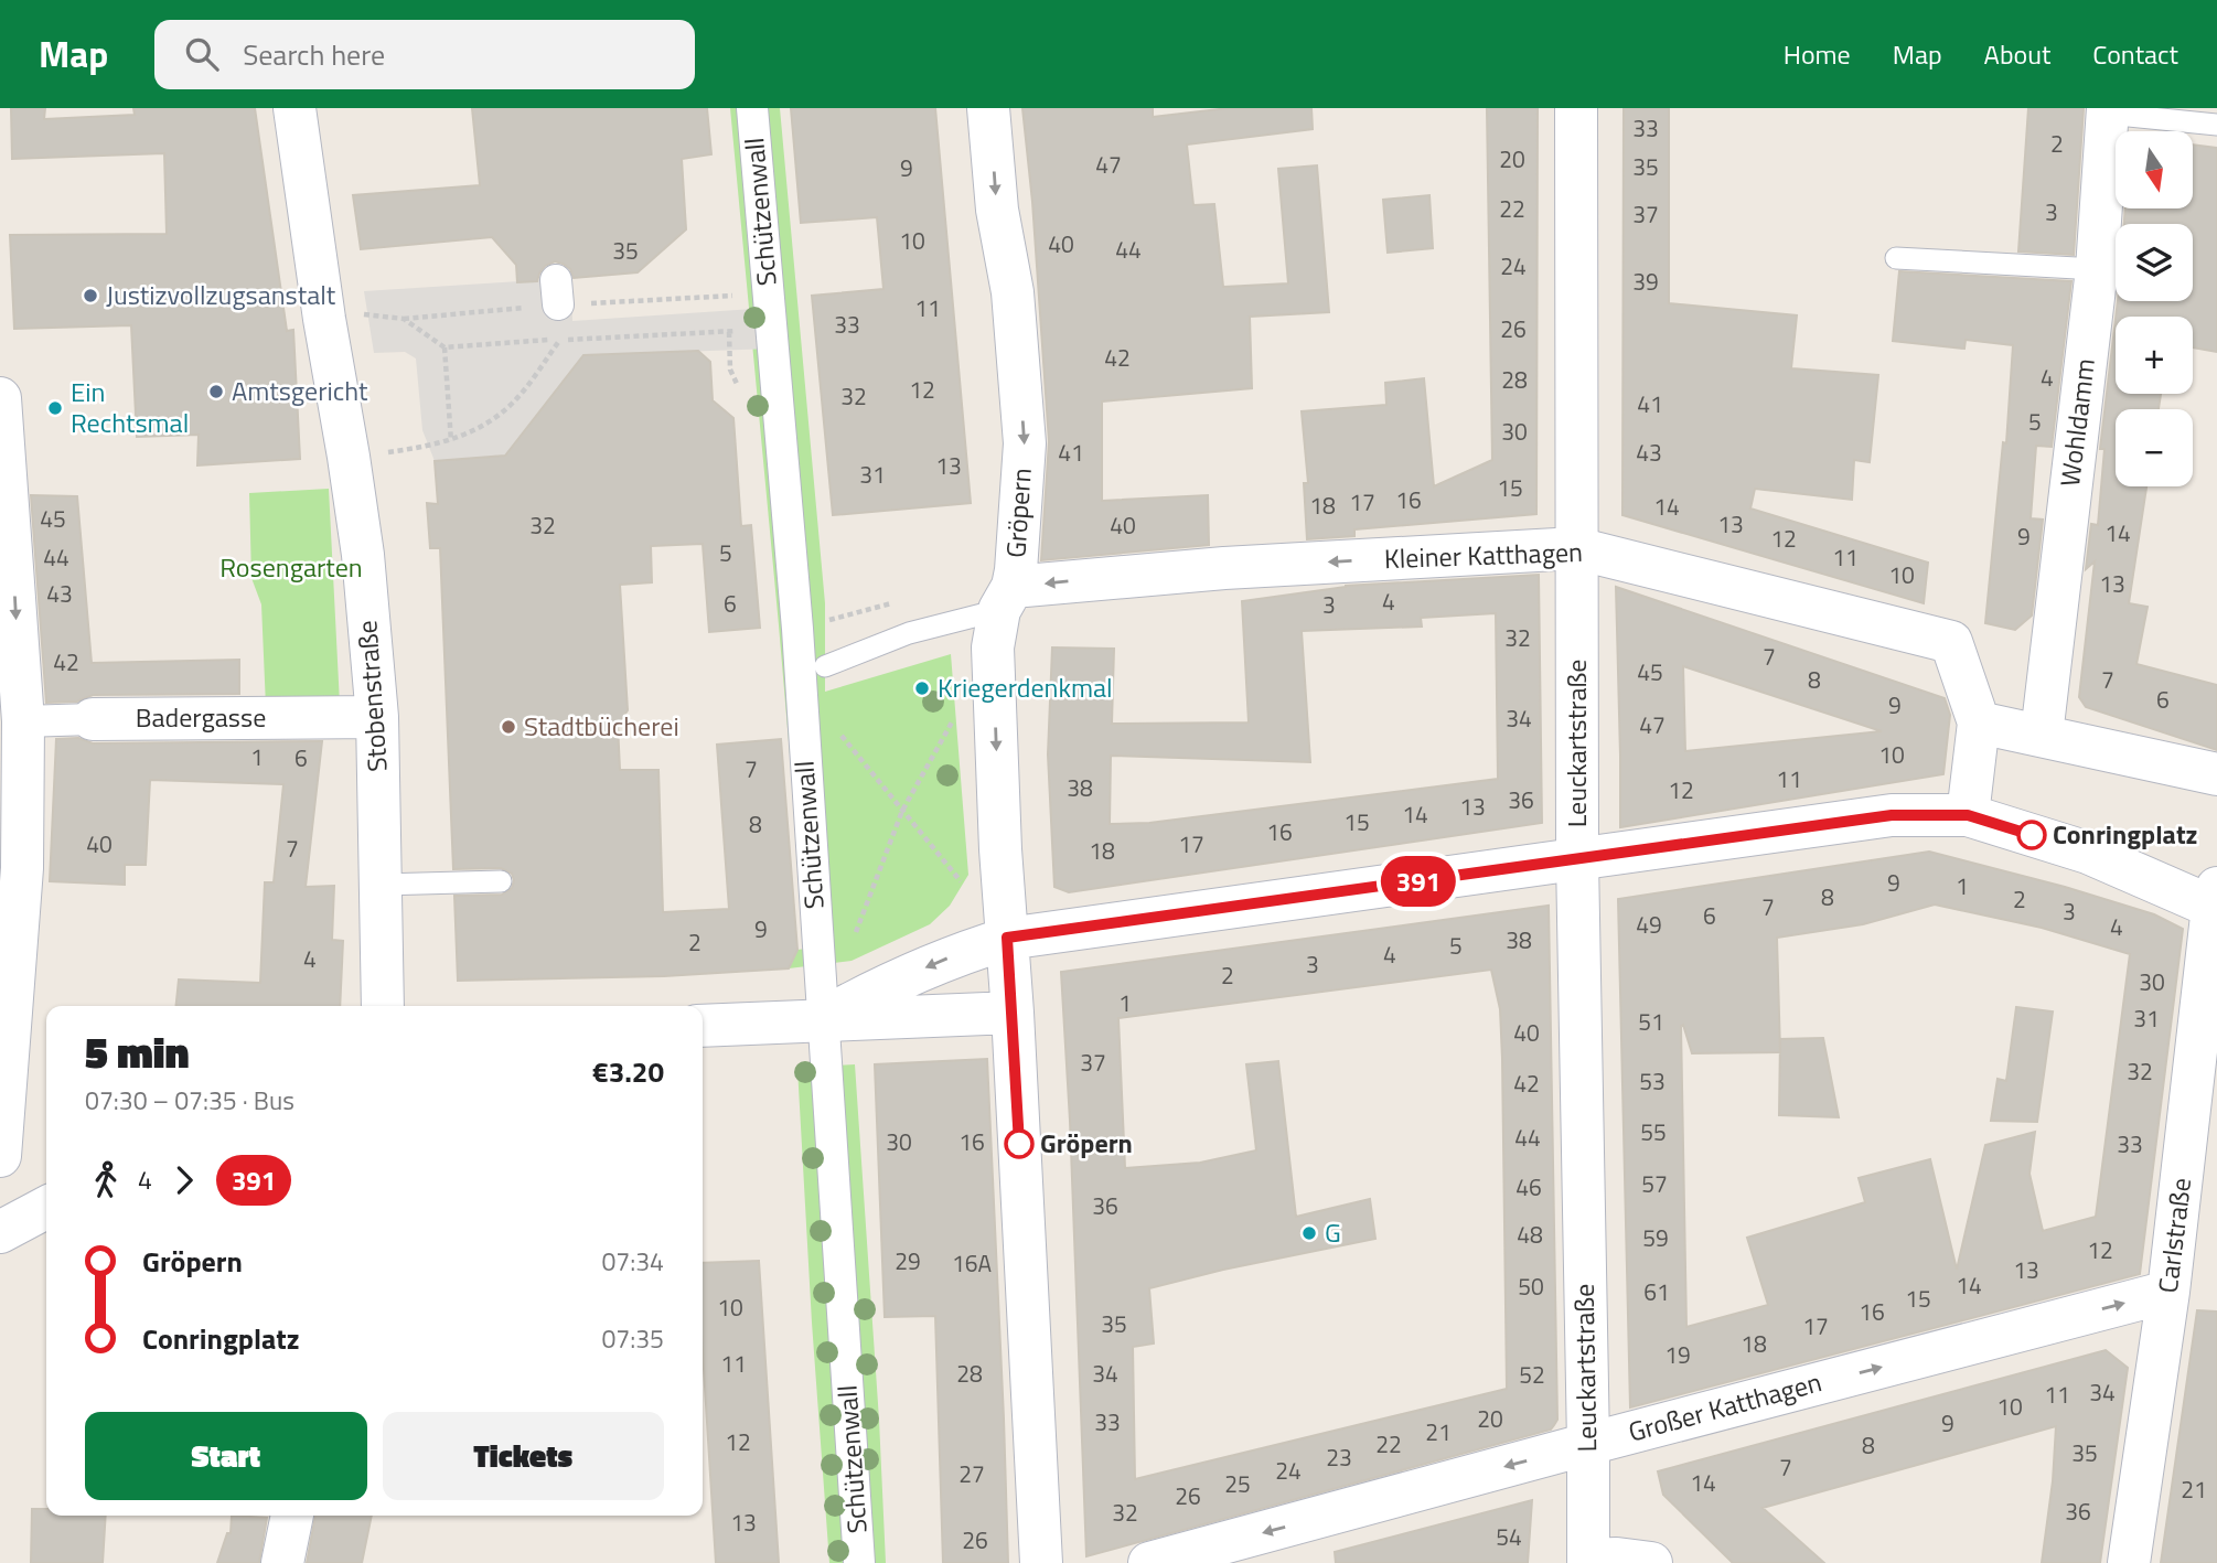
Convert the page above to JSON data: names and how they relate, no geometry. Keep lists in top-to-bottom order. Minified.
{"streets":{"street":["Schützenwall","Wohldamm","Gröpern","Kleiner Katthagen","Stobenstraße","Badergasse","Leuckartstraße","Carlstraße","Großer Katthagen"]},"crossings":[["Gröpern","Kleiner Katthagen"],["Kleiner Katthagen","Leuckartstraße"],["Stobenstraße","Badergasse"],["Leuckartstraße","Großer Katthagen"],["Carlstraße","Großer Katthagen"]],"one_way":["Gröpern"],"parks":["Rosengarten"],"places":["Justizvollzugsanstalt","Amtsgericht","Ein Rechtsmal","Kriegerdenkmal","Stadtbücherei","Conringplatz","Gröpern","G"],"lines":["bus line 391"],"house_numbers":["33","2","20","47","35","9","22","3","37","10","40","44","35","24","39","11","33","26","42","4","28","12","32","41","5","30","41","43","13","31","15","16","17","18","14","45","13","32","40","14","9","12","5","44","11","10","13","43","4","6","3","32","7","42","45","8","7","6","9","34","47","10","1","6","7","11","38","12","36","13","14","15","8","16","40","17","7","18","9","1","8","2","7","3","6","49","4","9","38","2","5","4","4","3","2","30","1","31","51","40","37","32","53","42","55","44","30","16","33","57","46","36","48","59","12","29","16A","13","14","50","61","15","10","16","35","17","18","19","11","28","34","52","34","11","10","20","33","9","21","12","22","8","35","23","7","24","27","14","25","21","26","36","32","13","54","26"],"north":"bottom","page":{"header":"Map","search":"Search here","nav":["Home","Map","About","Contact"],"on_map":"391","map_buttons":["+","−"],"heading":["5 min","07:30 – 07:35 · Bus","€3.20"],"legs":["4","391"],"list":[{"name":"Gröpern","value":"07:34"},{"name":"Conringplatz","value":"07:35"}],"buttons":["Start","Tickets"]}}
